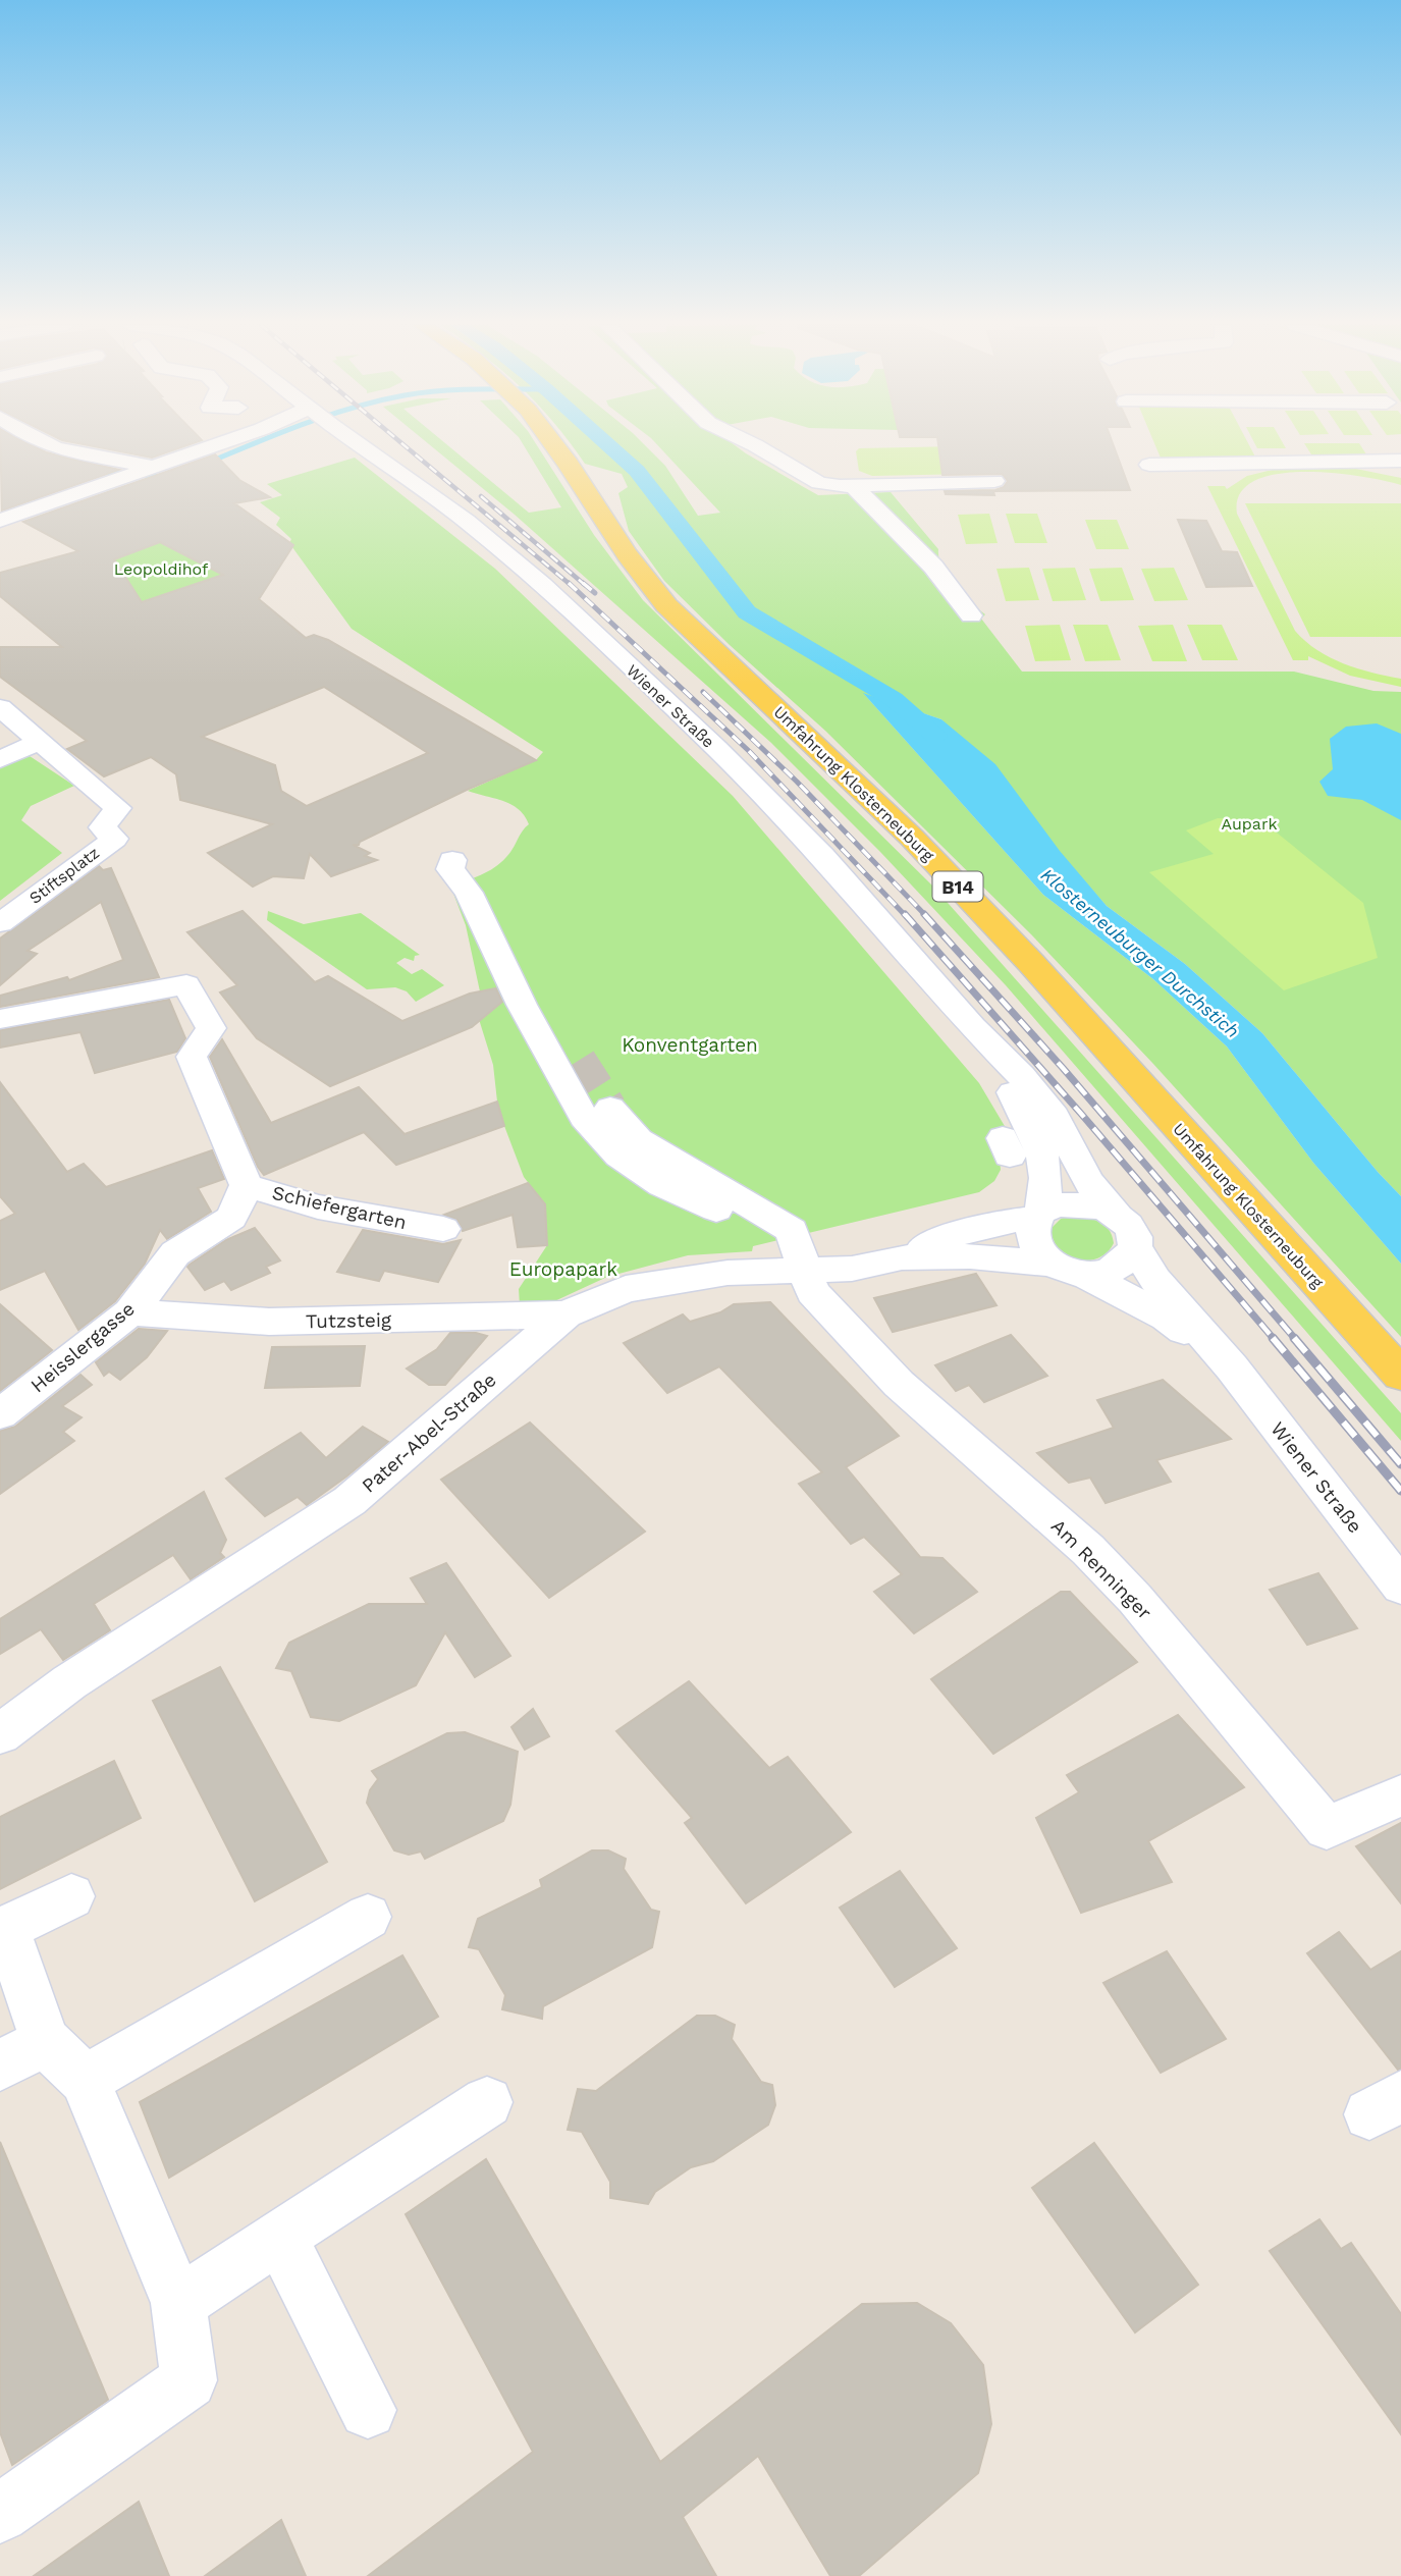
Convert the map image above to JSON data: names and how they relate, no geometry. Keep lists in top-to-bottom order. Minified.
{"streets":{"main road":["Umfahrung Klosterneuburg","B14"],"street":["Wiener Straße","Stiftsplatz","Schiefergarten","Tutzsteig","Heisslergasse","Pater-Abel-Straße","Am Renninger"]},"crossings":[["Wiener Straße","Pater-Abel-Straße"],["Schiefergarten","Heisslergasse"],["Tutzsteig","Heisslergasse"],["Tutzsteig","Pater-Abel-Straße"],["Pater-Abel-Straße","Am Renninger"]],"water":["Klosterneuburger Durchstich"],"parks":["Leopoldihof","Aupark","Konventgarten","Europapark"]}
